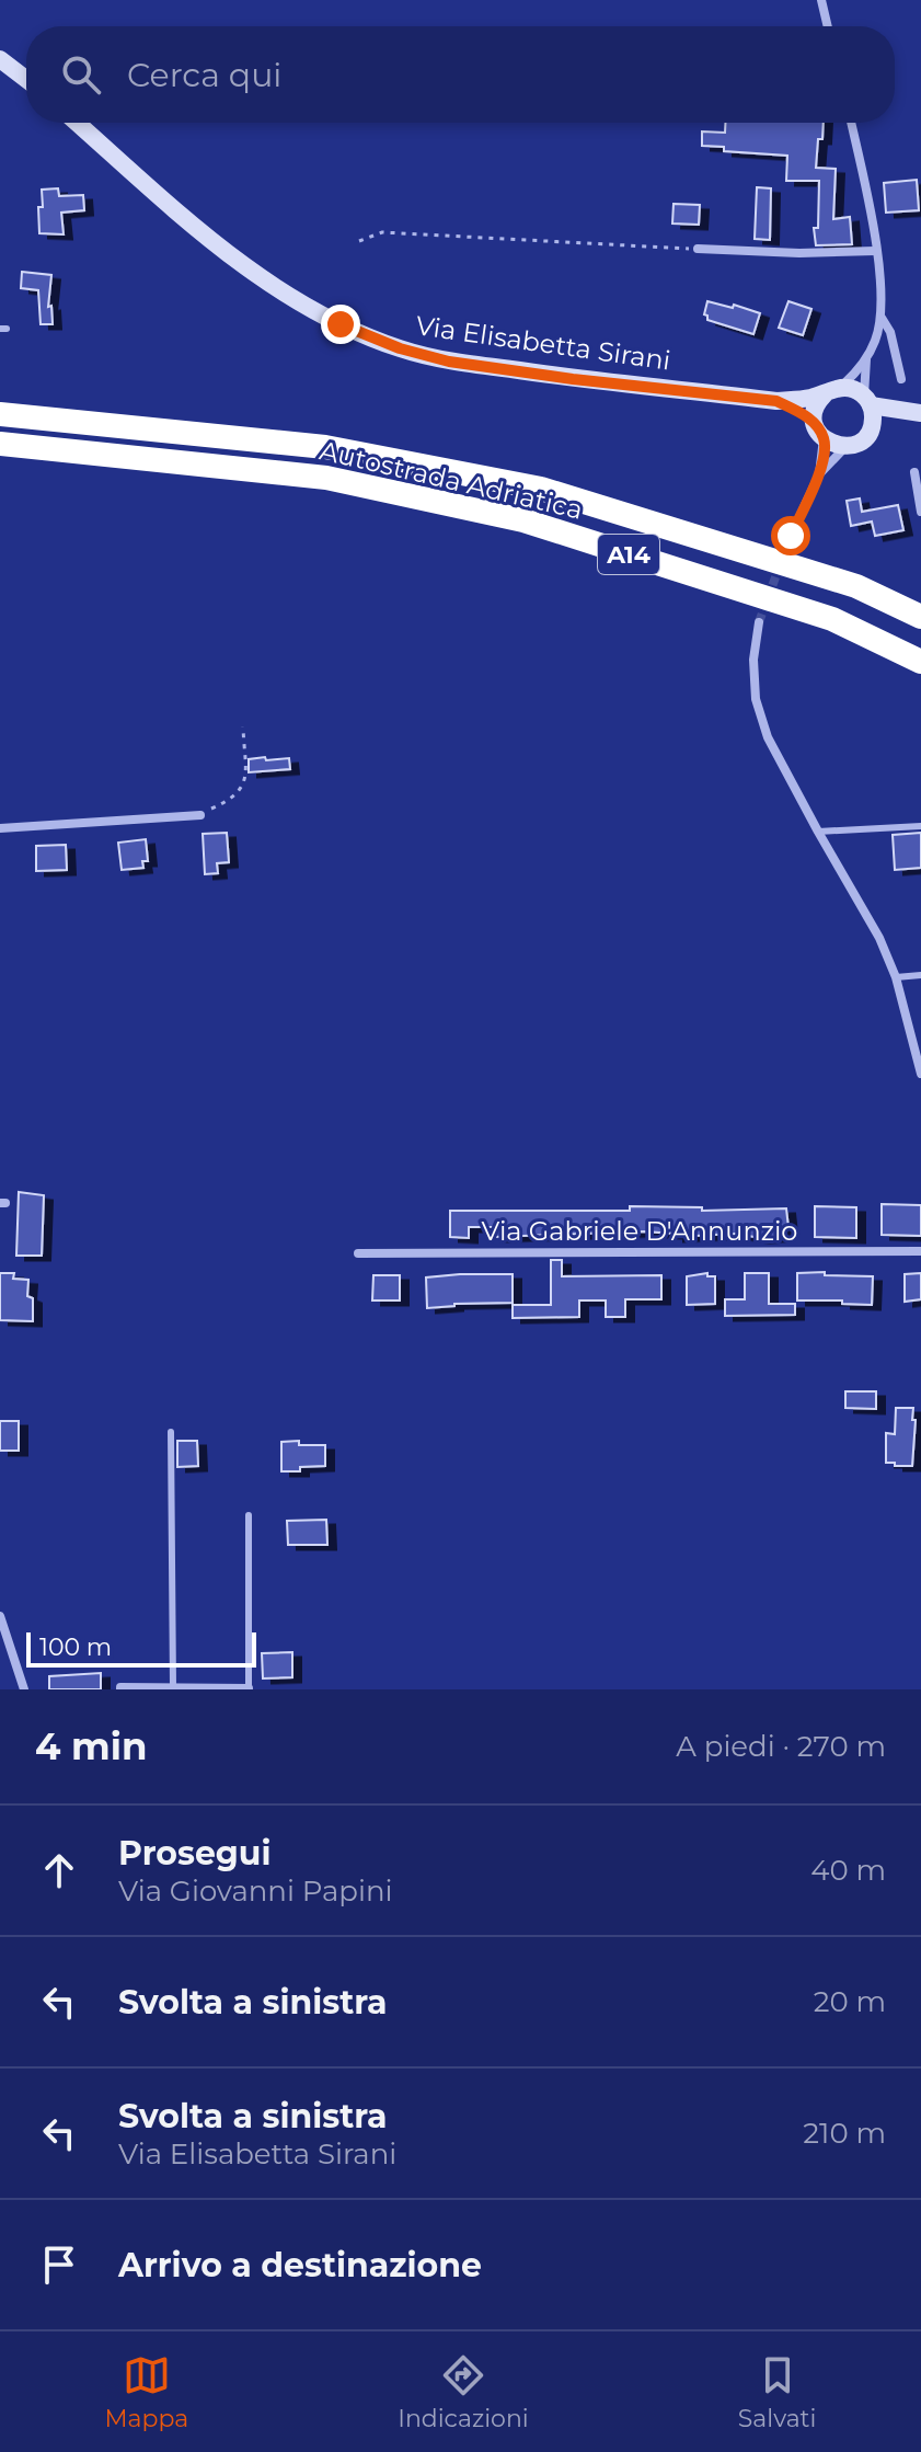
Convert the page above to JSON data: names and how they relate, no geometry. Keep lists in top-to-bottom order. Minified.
{"streets":{"highway":["Autostrada Adriatica","A14"],"main road":["Via Elisabetta Sirani"],"street":["Via Gabriele D'Annunzio"]},"scale_bar":"100 m","page":{"search":"Cerca qui","scale":"100 m","heading":["4 min","A piedi · 270 m"],"list":[["Prosegui","Via Giovanni Papini","40 m"],["Svolta a sinistra","20 m"],["Svolta a sinistra","Via Elisabetta Sirani","210 m"],"Arrivo a destinazione"],"nav":["Mappa","Indicazioni","Salvati"]}}
